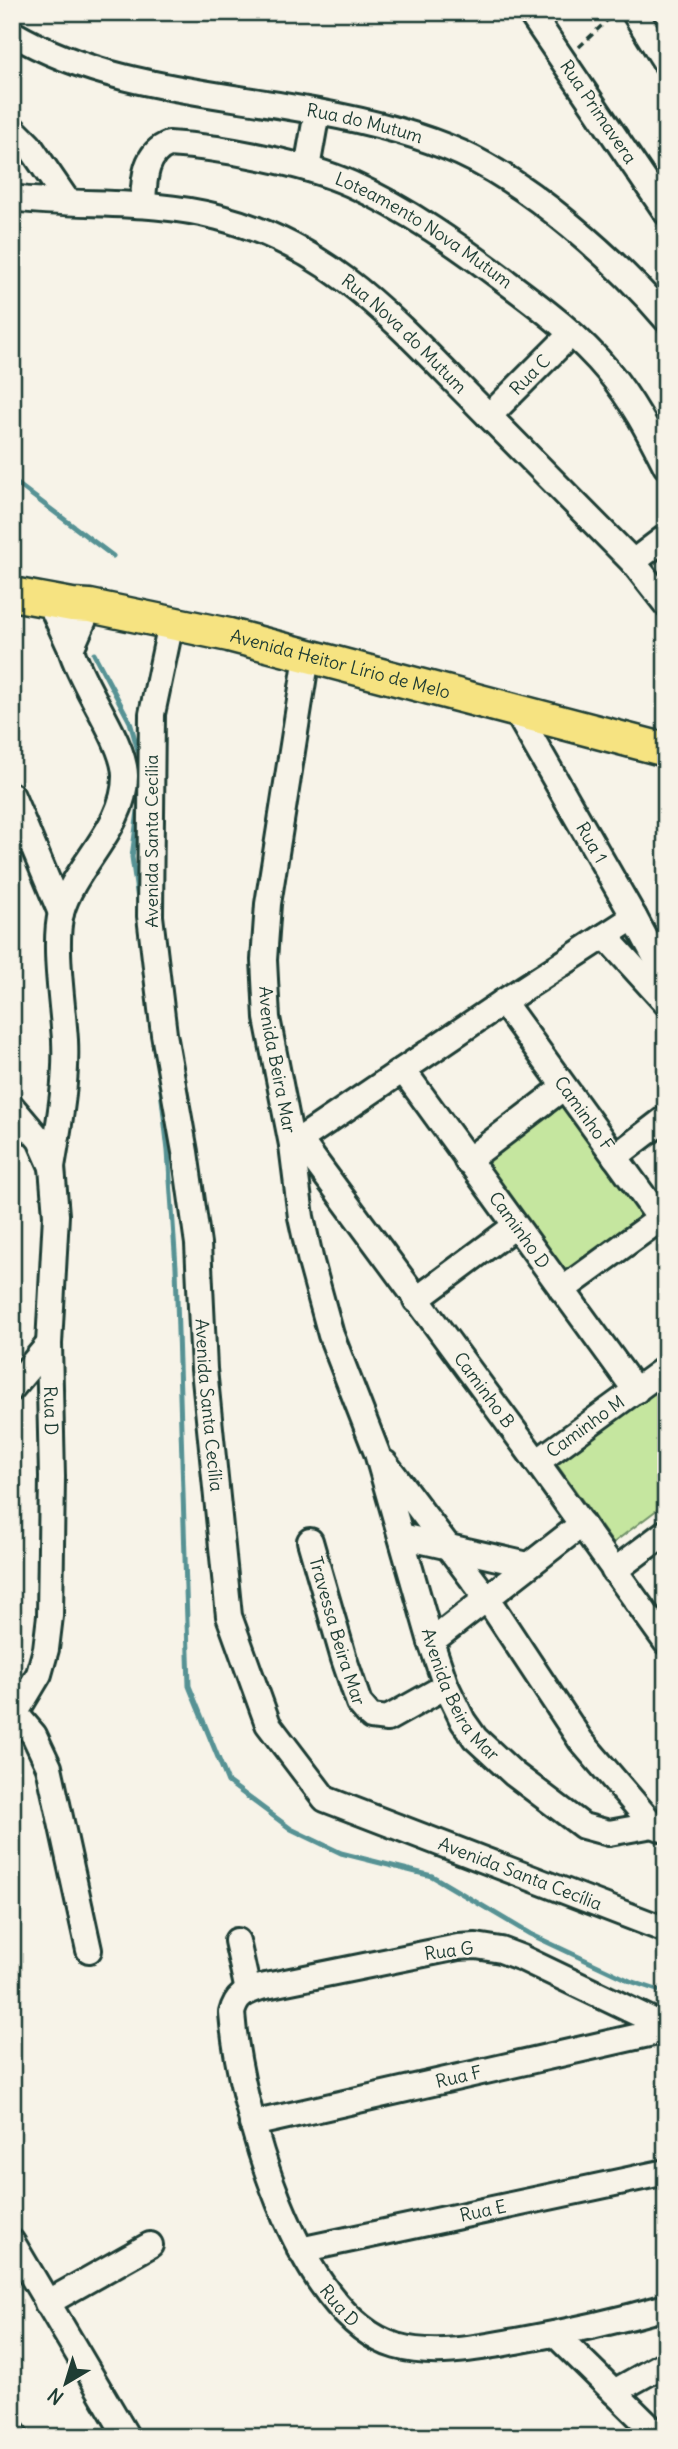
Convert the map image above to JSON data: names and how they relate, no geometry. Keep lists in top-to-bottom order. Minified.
{"streets":{"main road":["Avenida Heitor Lírio de Melo"],"street":["Rua Primavera","Rua do Mutum","Loteamento Nova Mutum","Rua Nova do Mutum","Rua C","Avenida Santa Cecília","Rua 1","Avenida Beira Mar","Caminho F","Caminho D","Caminho B","Rua D","Caminho M","Travessa Beira Mar","Rua G","Rua F","Rua E"]},"crossings":[["Loteamento Nova Mutum","Rua Nova do Mutum"],["Loteamento Nova Mutum","Rua C"],["Rua Nova do Mutum","Rua C"],["Avenida Heitor Lírio de Melo","Avenida Santa Cecília"],["Avenida Heitor Lírio de Melo","Rua 1"],["Avenida Heitor Lírio de Melo","Avenida Beira Mar"],["Avenida Beira Mar","Caminho B"],["Avenida Beira Mar","Travessa Beira Mar"],["Caminho D","Caminho M"],["Caminho B","Caminho M"],["Rua D","Rua G"],["Rua D","Rua F"],["Rua D","Rua E"],["Rua G","Rua F"]],"north":"bottom left"}
